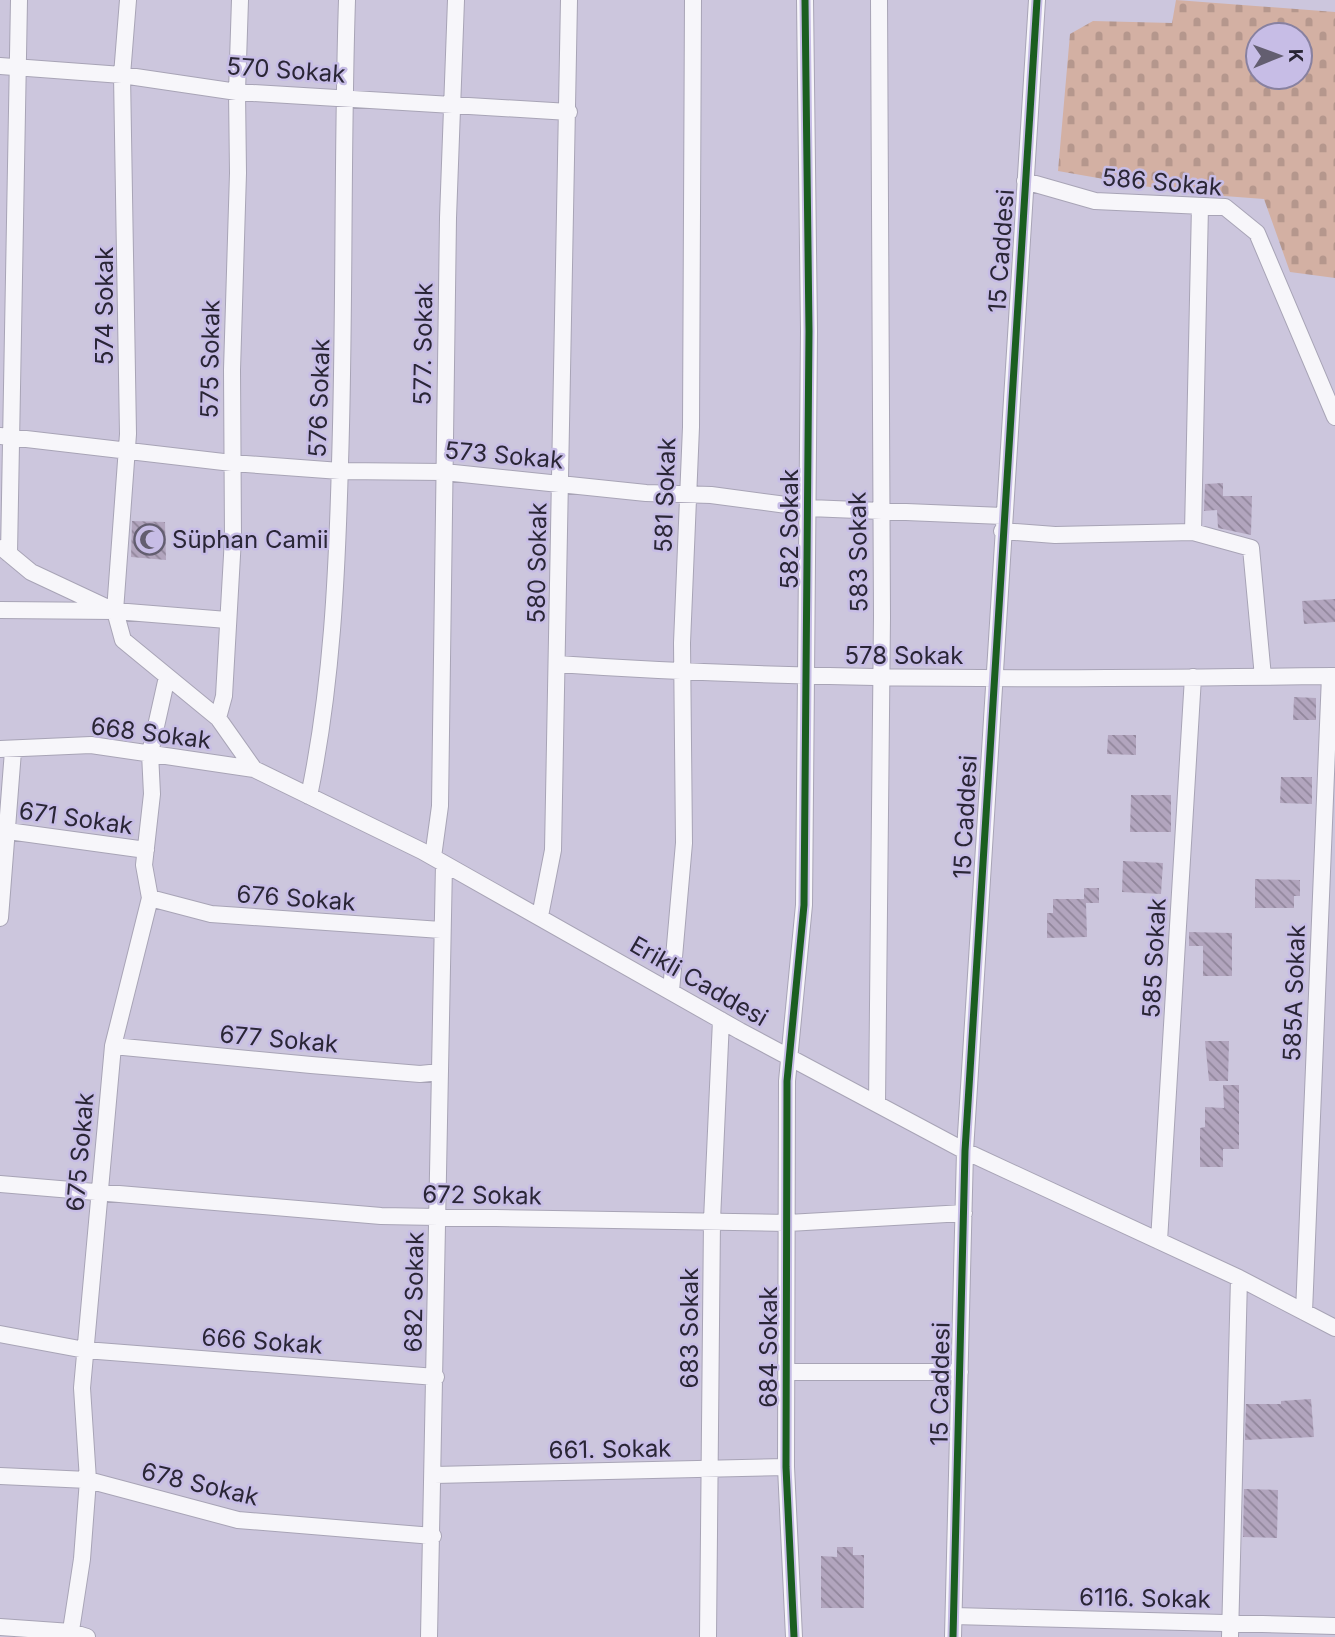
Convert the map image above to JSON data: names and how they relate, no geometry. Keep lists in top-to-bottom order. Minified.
{"streets":{"street":["570 Sokak","586 Sokak","15 Caddesi","574 Sokak","577. Sokak","575 Sokak","576 Sokak","573 Sokak","581 Sokak","582 Sokak","583 Sokak","580 Sokak","578 Sokak","668 Sokak","671 Sokak","676 Sokak","585 Sokak","Erikli Caddesi","585A Sokak","677 Sokak","675 Sokak","672 Sokak","682 Sokak","683 Sokak","666 Sokak","684 Sokak","661. Sokak","678 Sokak","6116. Sokak"]},"crossings":[["570 Sokak","574 Sokak"],["570 Sokak","577. Sokak"],["570 Sokak","575 Sokak"],["570 Sokak","576 Sokak"],["570 Sokak","580 Sokak"],["586 Sokak","15 Caddesi"],["15 Caddesi","573 Sokak"],["15 Caddesi","578 Sokak"],["15 Caddesi","Erikli Caddesi"],["15 Caddesi","672 Sokak"],["15 Caddesi","6116. Sokak"],["574 Sokak","573 Sokak"],["577. Sokak","573 Sokak"],["577. Sokak","Erikli Caddesi"],["577. Sokak","682 Sokak"],["575 Sokak","573 Sokak"],["576 Sokak","573 Sokak"],["576 Sokak","Erikli Caddesi"],["573 Sokak","581 Sokak"],["573 Sokak","582 Sokak"],["573 Sokak","583 Sokak"],["573 Sokak","580 Sokak"],["573 Sokak","578 Sokak"],["581 Sokak","578 Sokak"],["581 Sokak","Erikli Caddesi"],["582 Sokak","578 Sokak"],["582 Sokak","Erikli Caddesi"],["582 Sokak","684 Sokak"],["583 Sokak","578 Sokak"],["583 Sokak","Erikli Caddesi"],["580 Sokak","578 Sokak"],["580 Sokak","Erikli Caddesi"],["578 Sokak","585 Sokak"],["578 Sokak","585A Sokak"],["668 Sokak","Erikli Caddesi"],["668 Sokak","675 Sokak"],["671 Sokak","675 Sokak"],["676 Sokak","675 Sokak"],["676 Sokak","682 Sokak"],["585 Sokak","Erikli Caddesi"],["Erikli Caddesi","585A Sokak"],["Erikli Caddesi","682 Sokak"],["Erikli Caddesi","683 Sokak"],["Erikli Caddesi","684 Sokak"],["677 Sokak","675 Sokak"],["677 Sokak","682 Sokak"],["675 Sokak","672 Sokak"],["675 Sokak","666 Sokak"],["675 Sokak","678 Sokak"],["672 Sokak","682 Sokak"],["672 Sokak","683 Sokak"],["672 Sokak","684 Sokak"],["682 Sokak","666 Sokak"],["682 Sokak","661. Sokak"],["682 Sokak","678 Sokak"],["683 Sokak","661. Sokak"],["684 Sokak","661. Sokak"]],"places":{"mosque":["Süphan Camii"]},"north":"right"}
